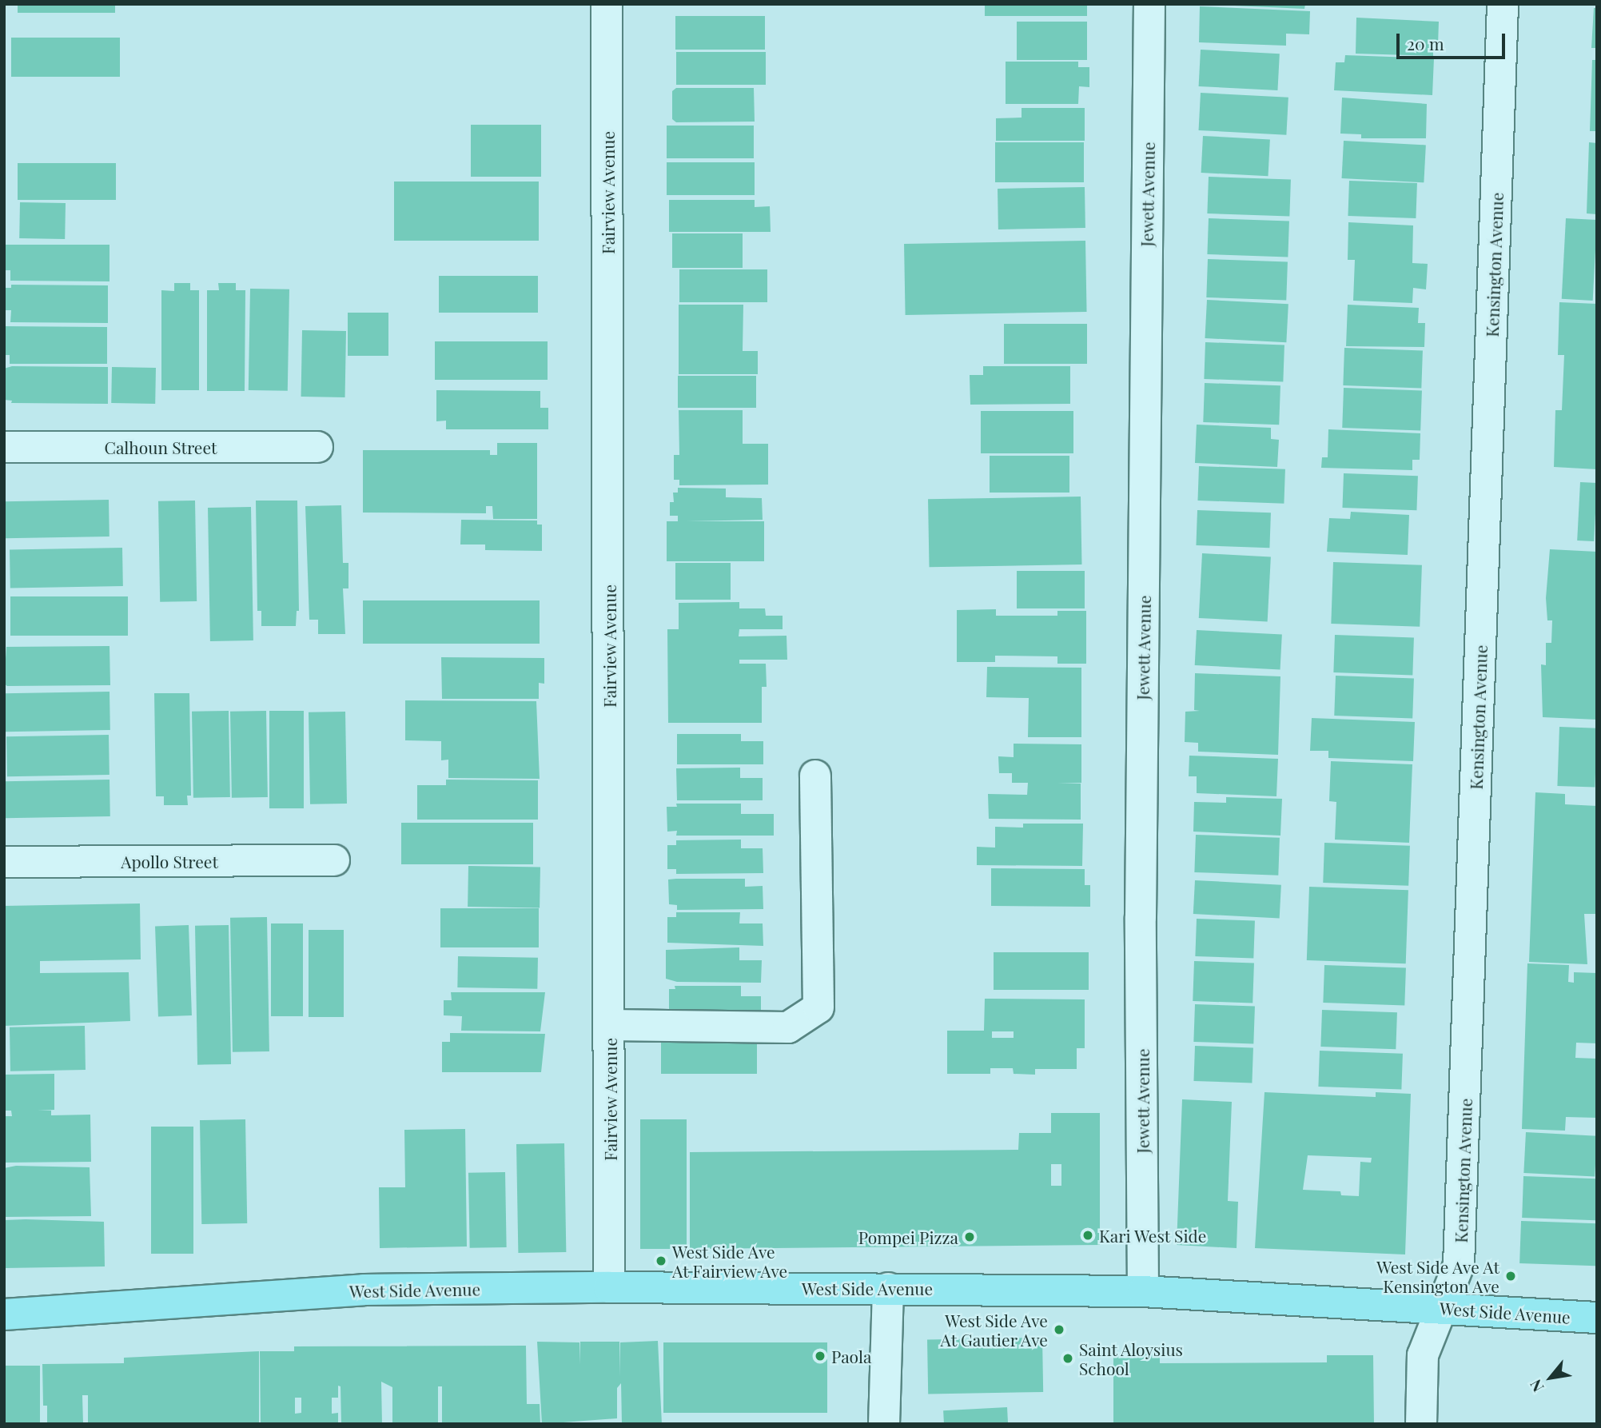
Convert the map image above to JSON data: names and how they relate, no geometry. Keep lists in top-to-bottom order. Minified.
{"streets":{"main road":["West Side Avenue"],"street":["Fairview Avenue","Jewett Avenue","Kensington Avenue","Calhoun Street","Apollo Street"]},"crossings":[["Fairview Avenue","West Side Avenue"],["Jewett Avenue","West Side Avenue"],["Kensington Avenue","West Side Avenue"]],"places":["Kari West Side","Pompei Pizza","West Side Ave At Fairview Ave","West Side Ave At Kensington Ave","West Side Ave At Gautier Ave","Paola","Saint Aloysius School"],"scale_bar":"20 m","north":"bottom left"}
